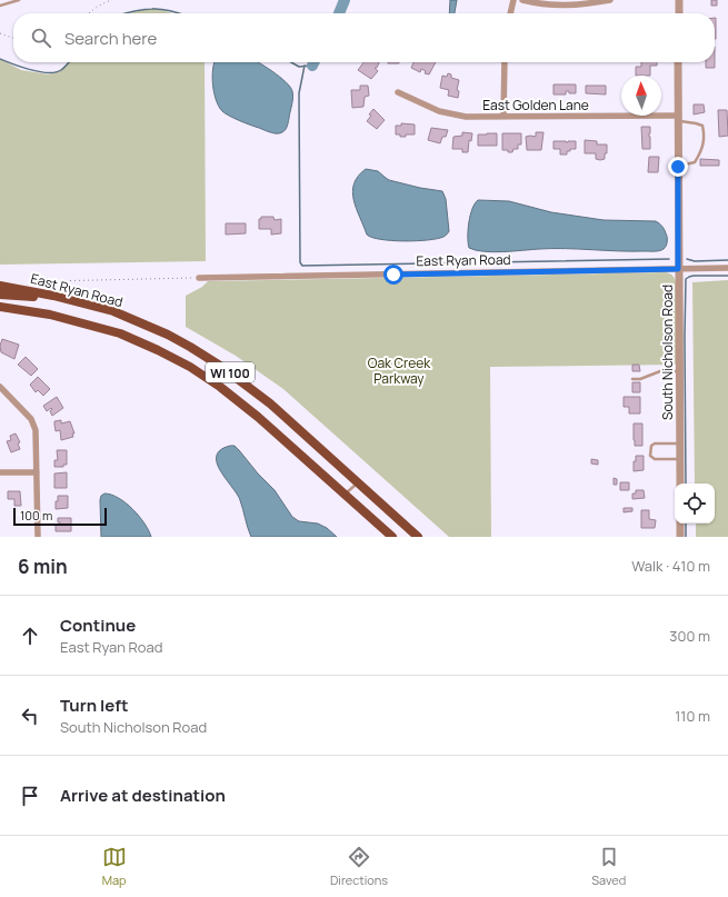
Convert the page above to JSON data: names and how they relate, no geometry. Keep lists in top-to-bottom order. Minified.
{"streets":{"main road":["East Ryan Road","WI 100"],"street":["East Golden Lane","South Nicholson Road"]},"crossings":[["East Golden Lane","South Nicholson Road"],["East Ryan Road","South Nicholson Road"]],"parks":["Oak Creek Parkway"],"scale_bar":"100 m","north":"top","page":{"search":"Search here","scale":"100 m","heading":["6 min","Walk · 410 m"],"list":[["Continue","East Ryan Road","300 m"],["Turn left","South Nicholson Road","110 m"],"Arrive at destination"],"nav":["Map","Directions","Saved"]}}
